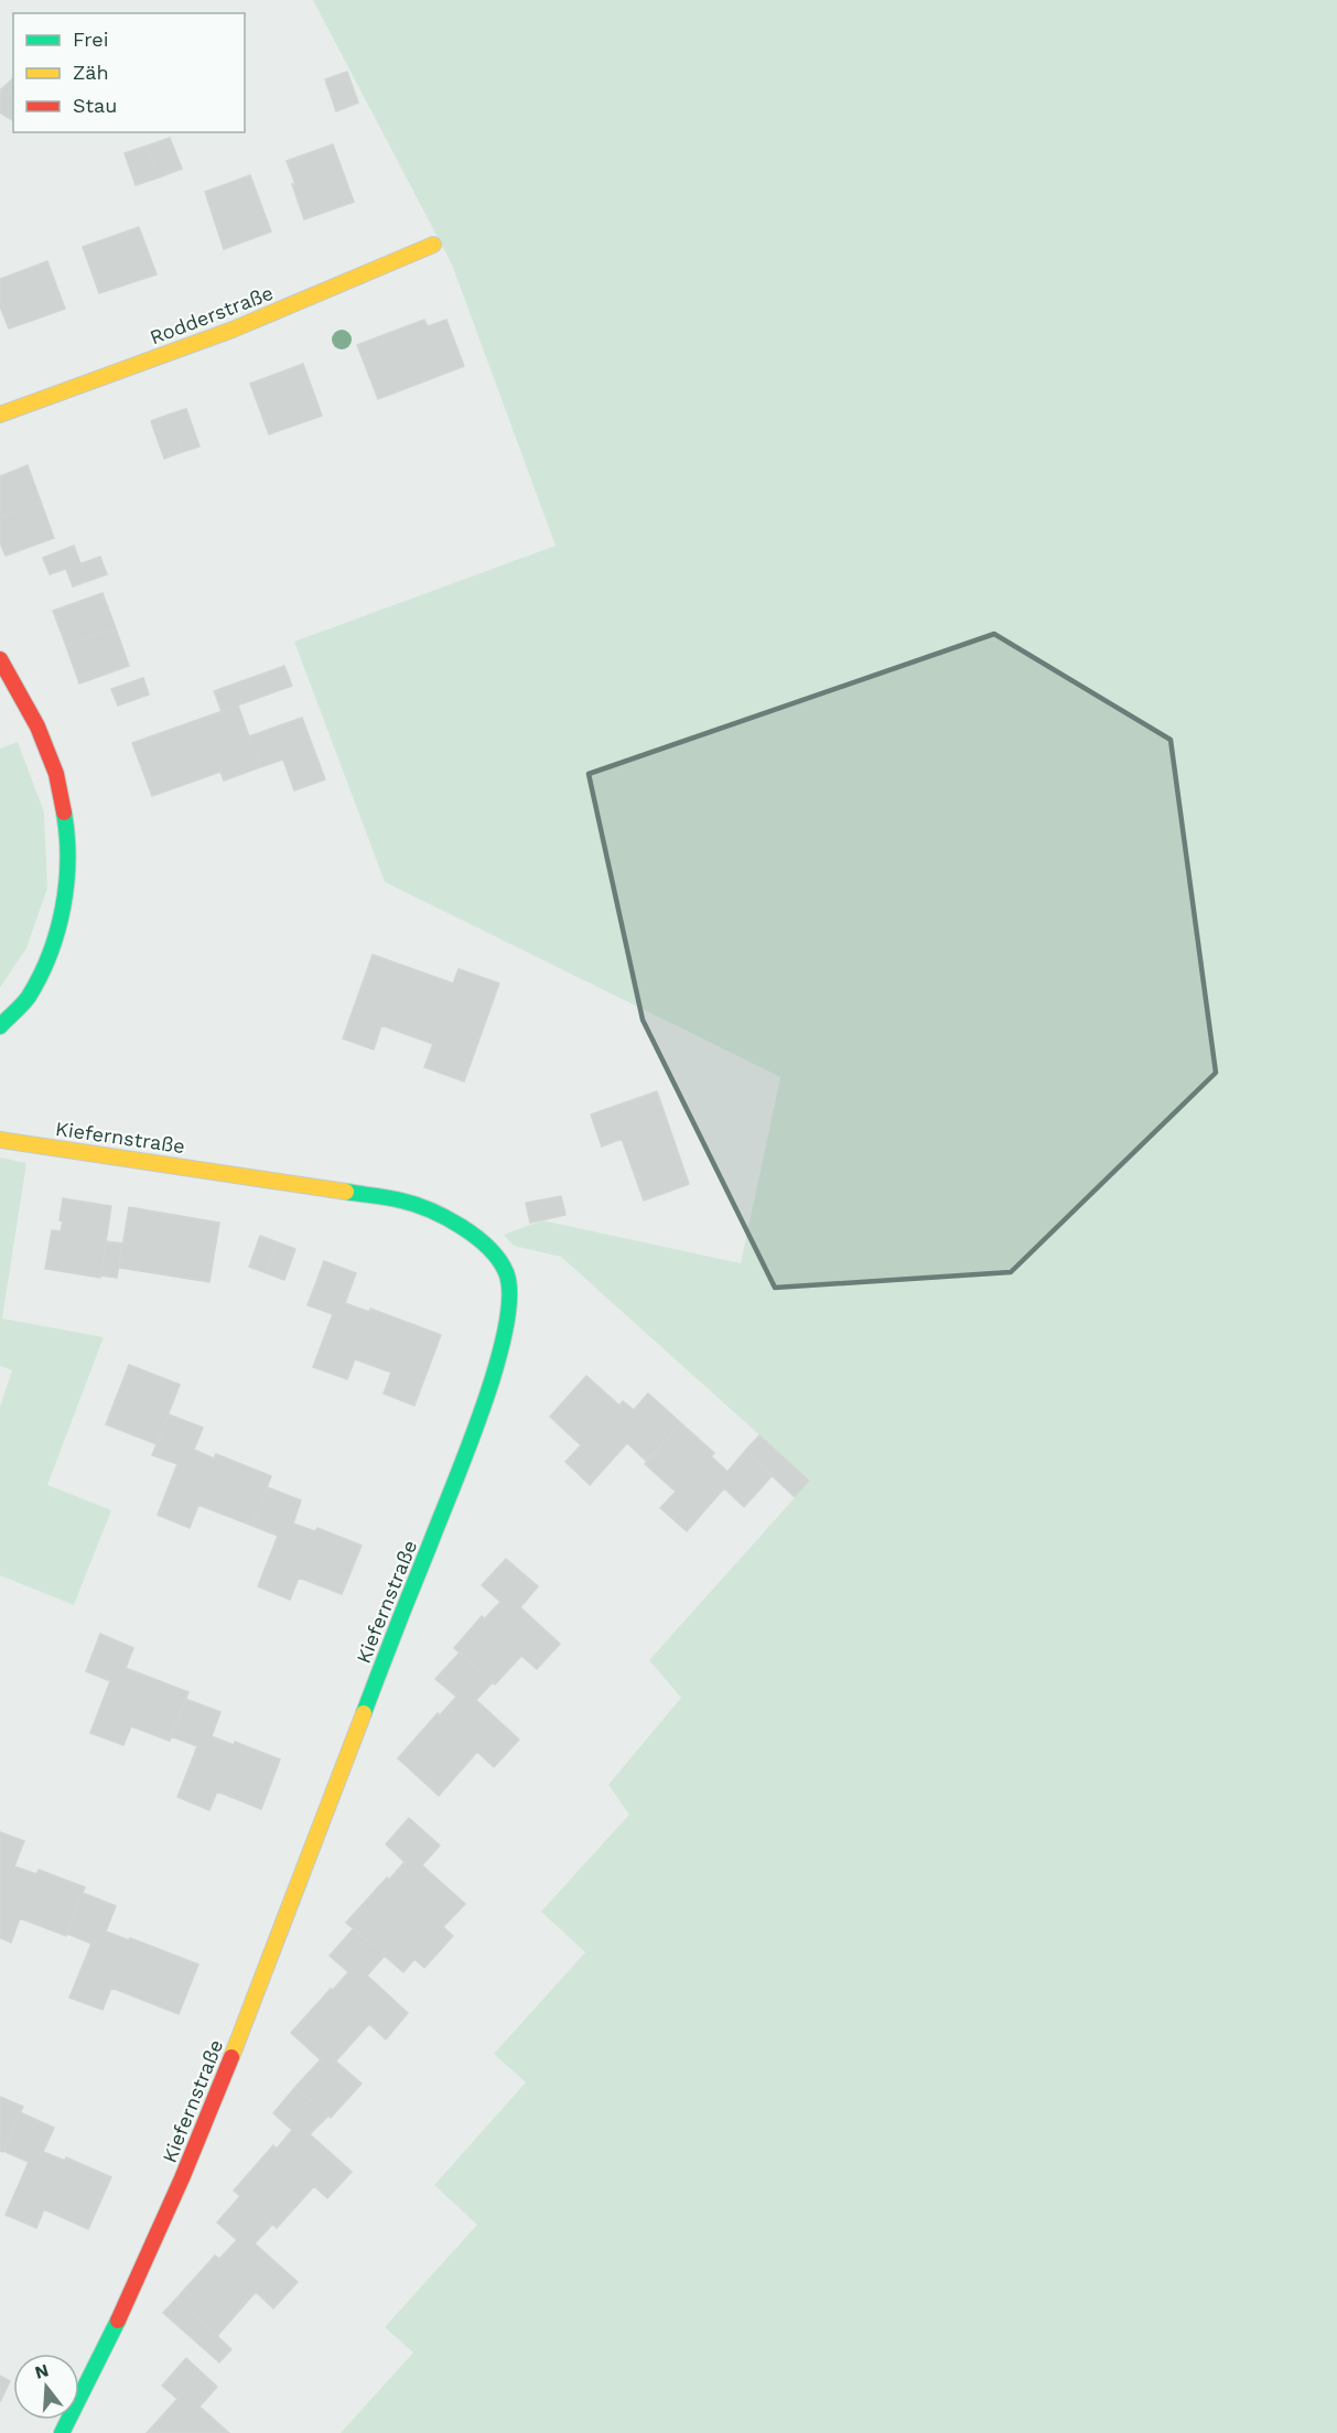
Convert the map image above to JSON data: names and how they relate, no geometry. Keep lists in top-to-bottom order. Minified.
{"streets":{"street":["Rodderstraße","Kiefernstraße"]},"legend":["Frei","Zäh","Stau"],"north":"top"}
